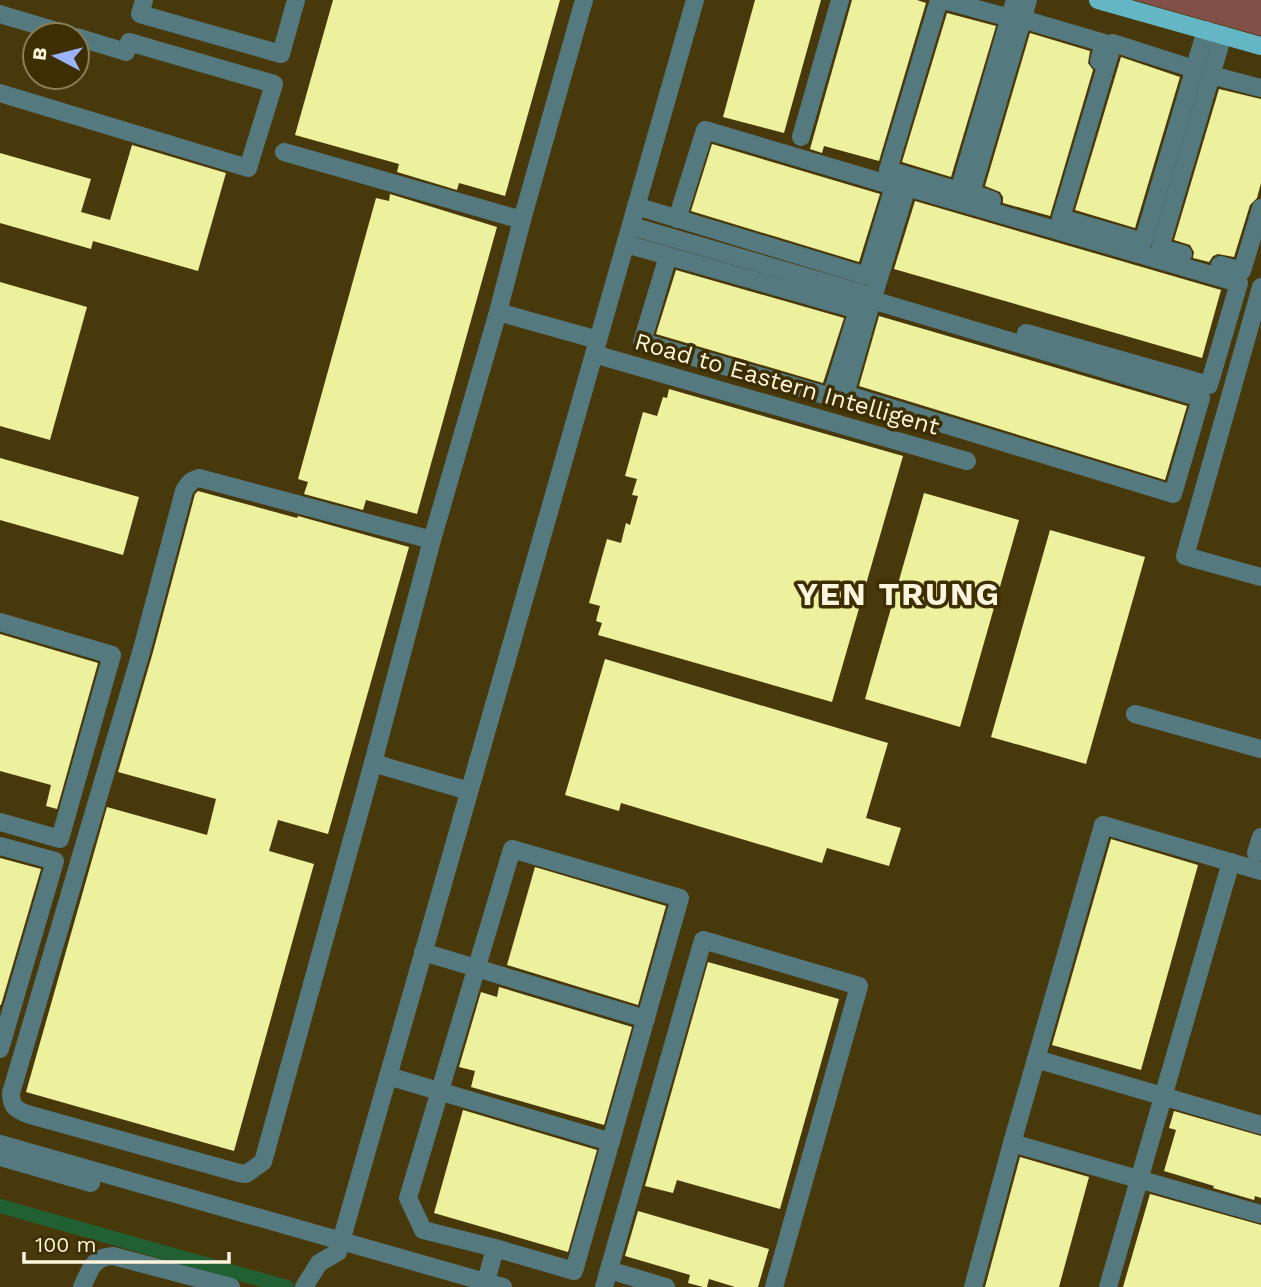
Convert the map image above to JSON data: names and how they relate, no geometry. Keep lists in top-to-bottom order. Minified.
{"streets":{"street":["Road to Eastern Intelligent"]},"districts":["YEN TRUNG"],"scale_bar":"100 m","north":"left"}
